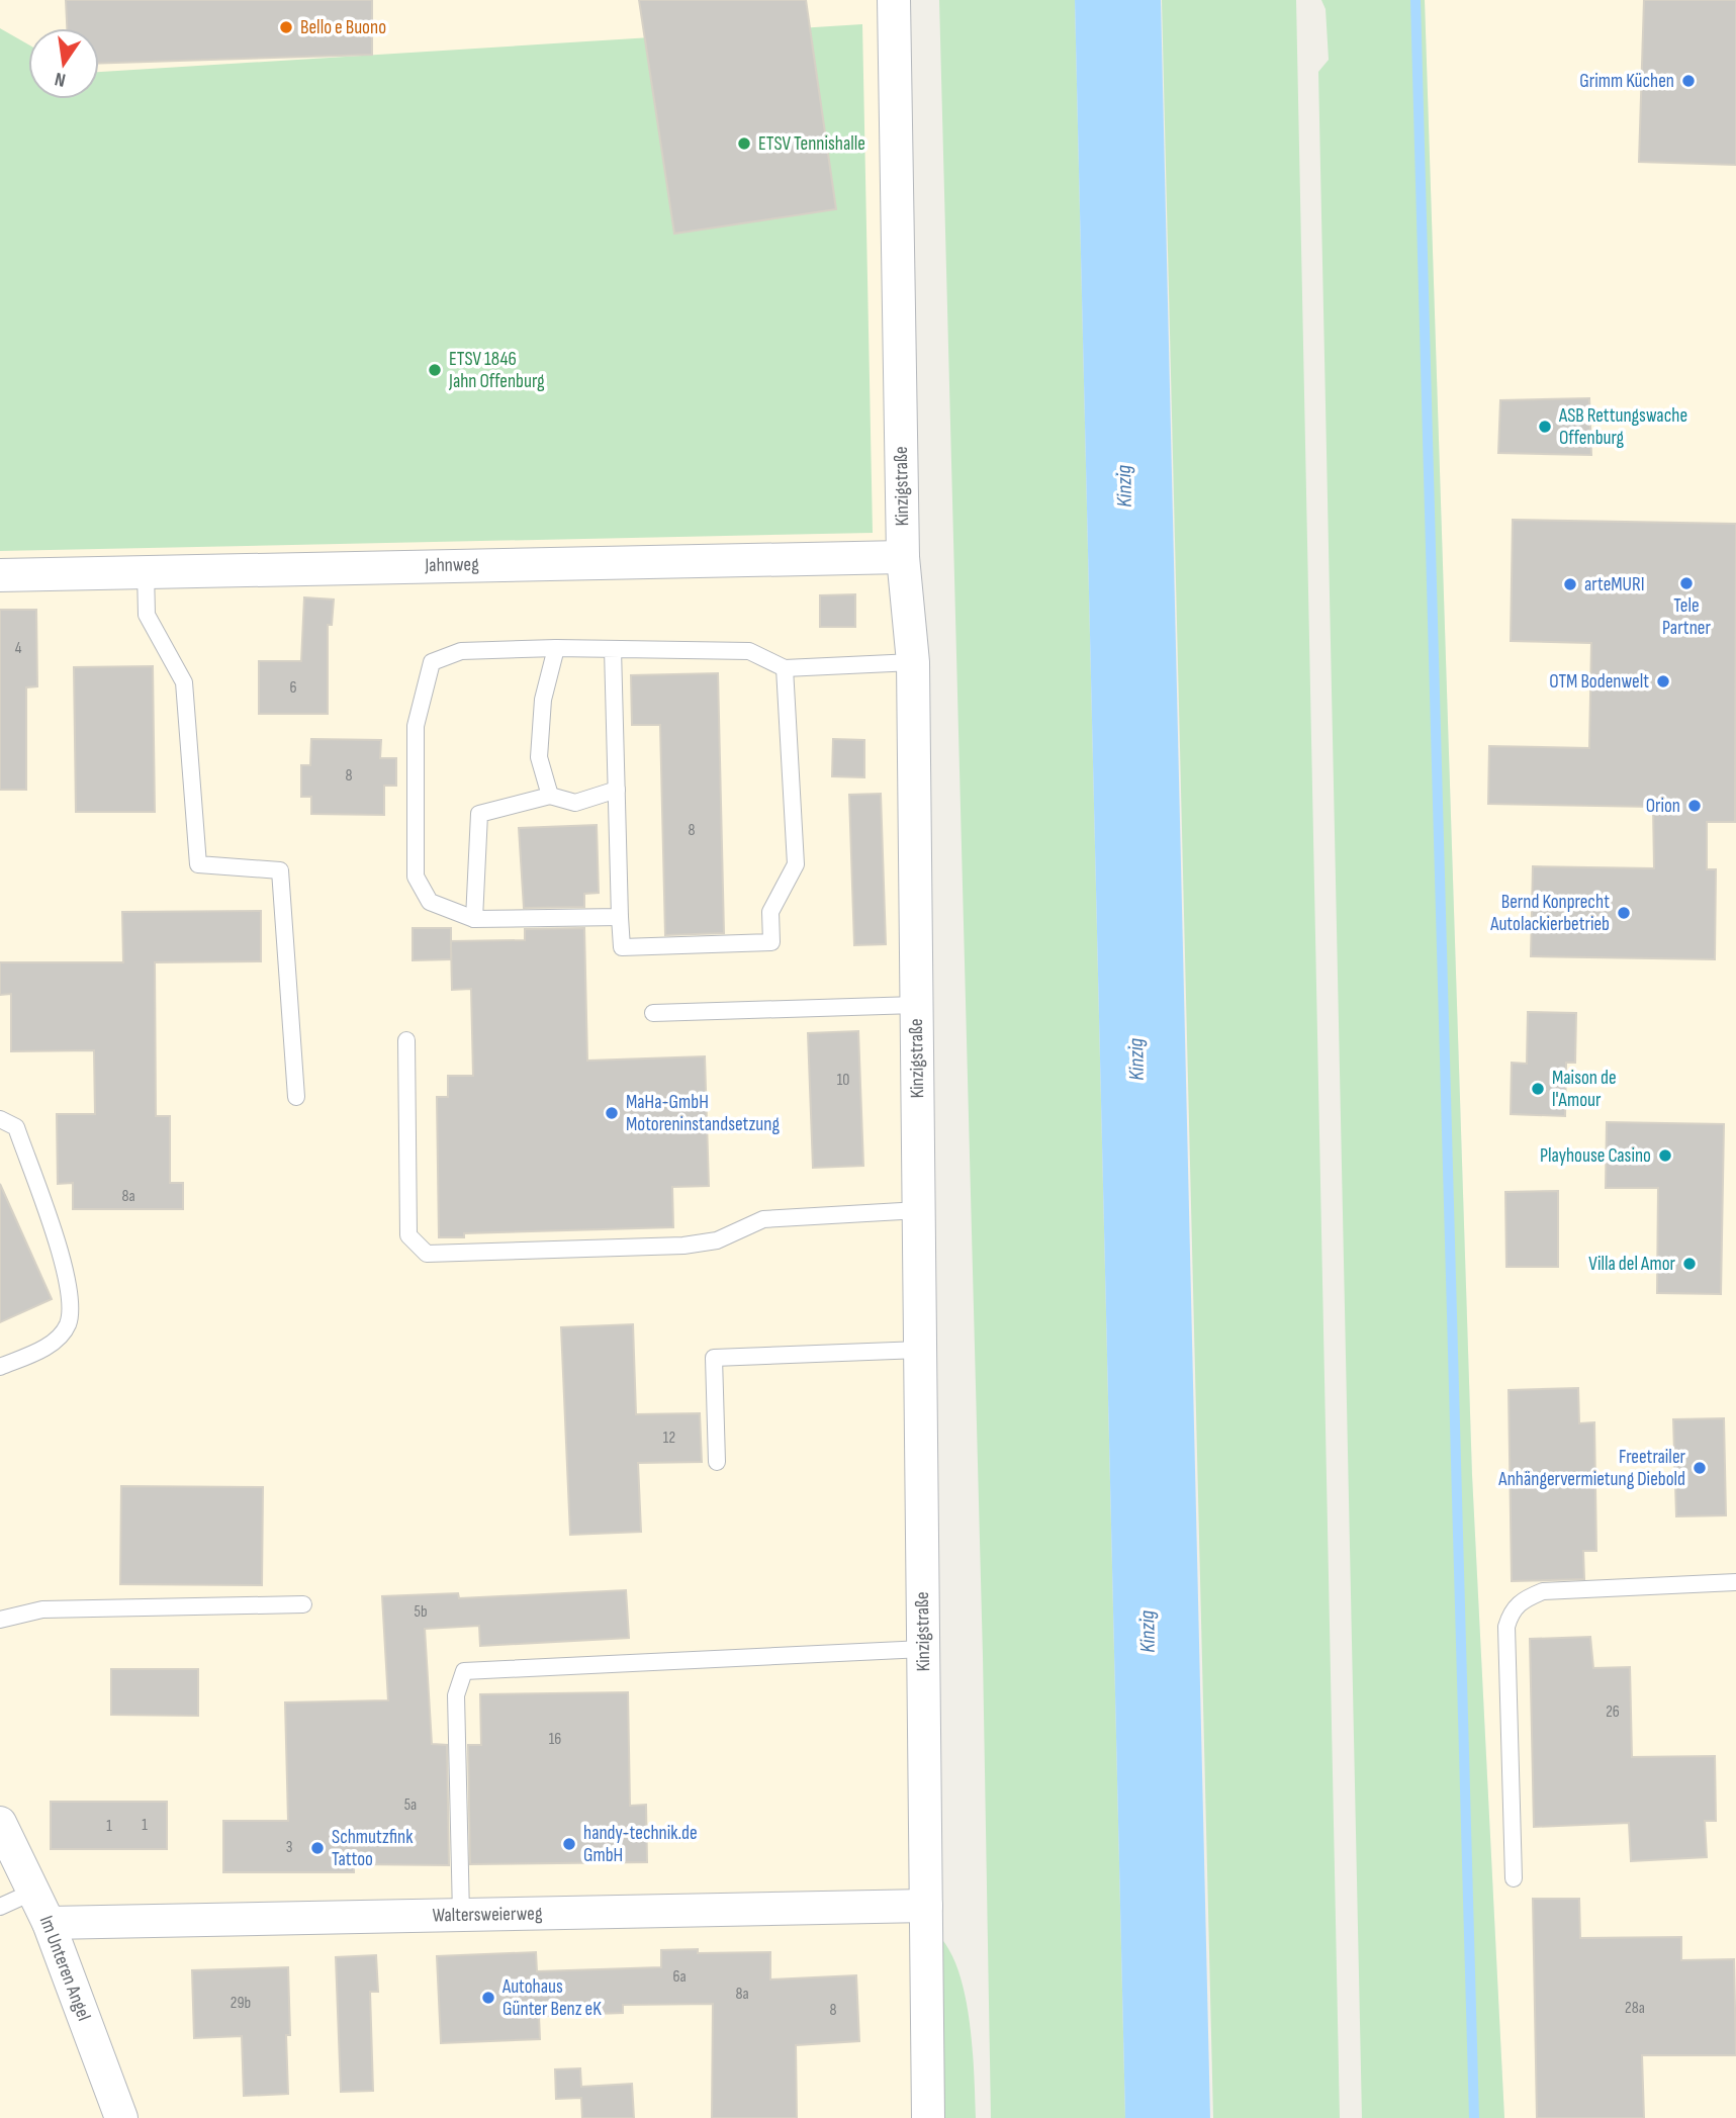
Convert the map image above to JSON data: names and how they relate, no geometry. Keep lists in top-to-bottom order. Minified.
{"streets":{"street":["Kinzigstraße","Jahnweg","Waltersweierweg","Im Unteren Angel"]},"crossings":[["Kinzigstraße","Jahnweg"],["Kinzigstraße","Waltersweierweg"],["Waltersweierweg","Im Unteren Angel"]],"water":["Kinzig"],"places":["Bello e Buono","Grimm Küchen","ETSV Tennishalle","ETSV 1846 Jahn Offenburg","ASB Rettungswache Offenburg","Tele Partner","arteMURI","OTM Bodenwelt","Orion","Bernd Konprecht Autolackierbetrieb","Maison de l'Amour","MaHa-GmbH Motoreninstandsetzung","Playhouse Casino","Villa del Amor","Freetrailer Anhängervermietung Diebold","handy-technik.de GmbH","Schmutzfink Tattoo","Autohaus Günter Benz eK"],"house_numbers":["4","6","8","8","10","8a","12","5b","26","16","5a","1","1","3","6a","8a","29b","28a","8"],"north":"bottom"}
